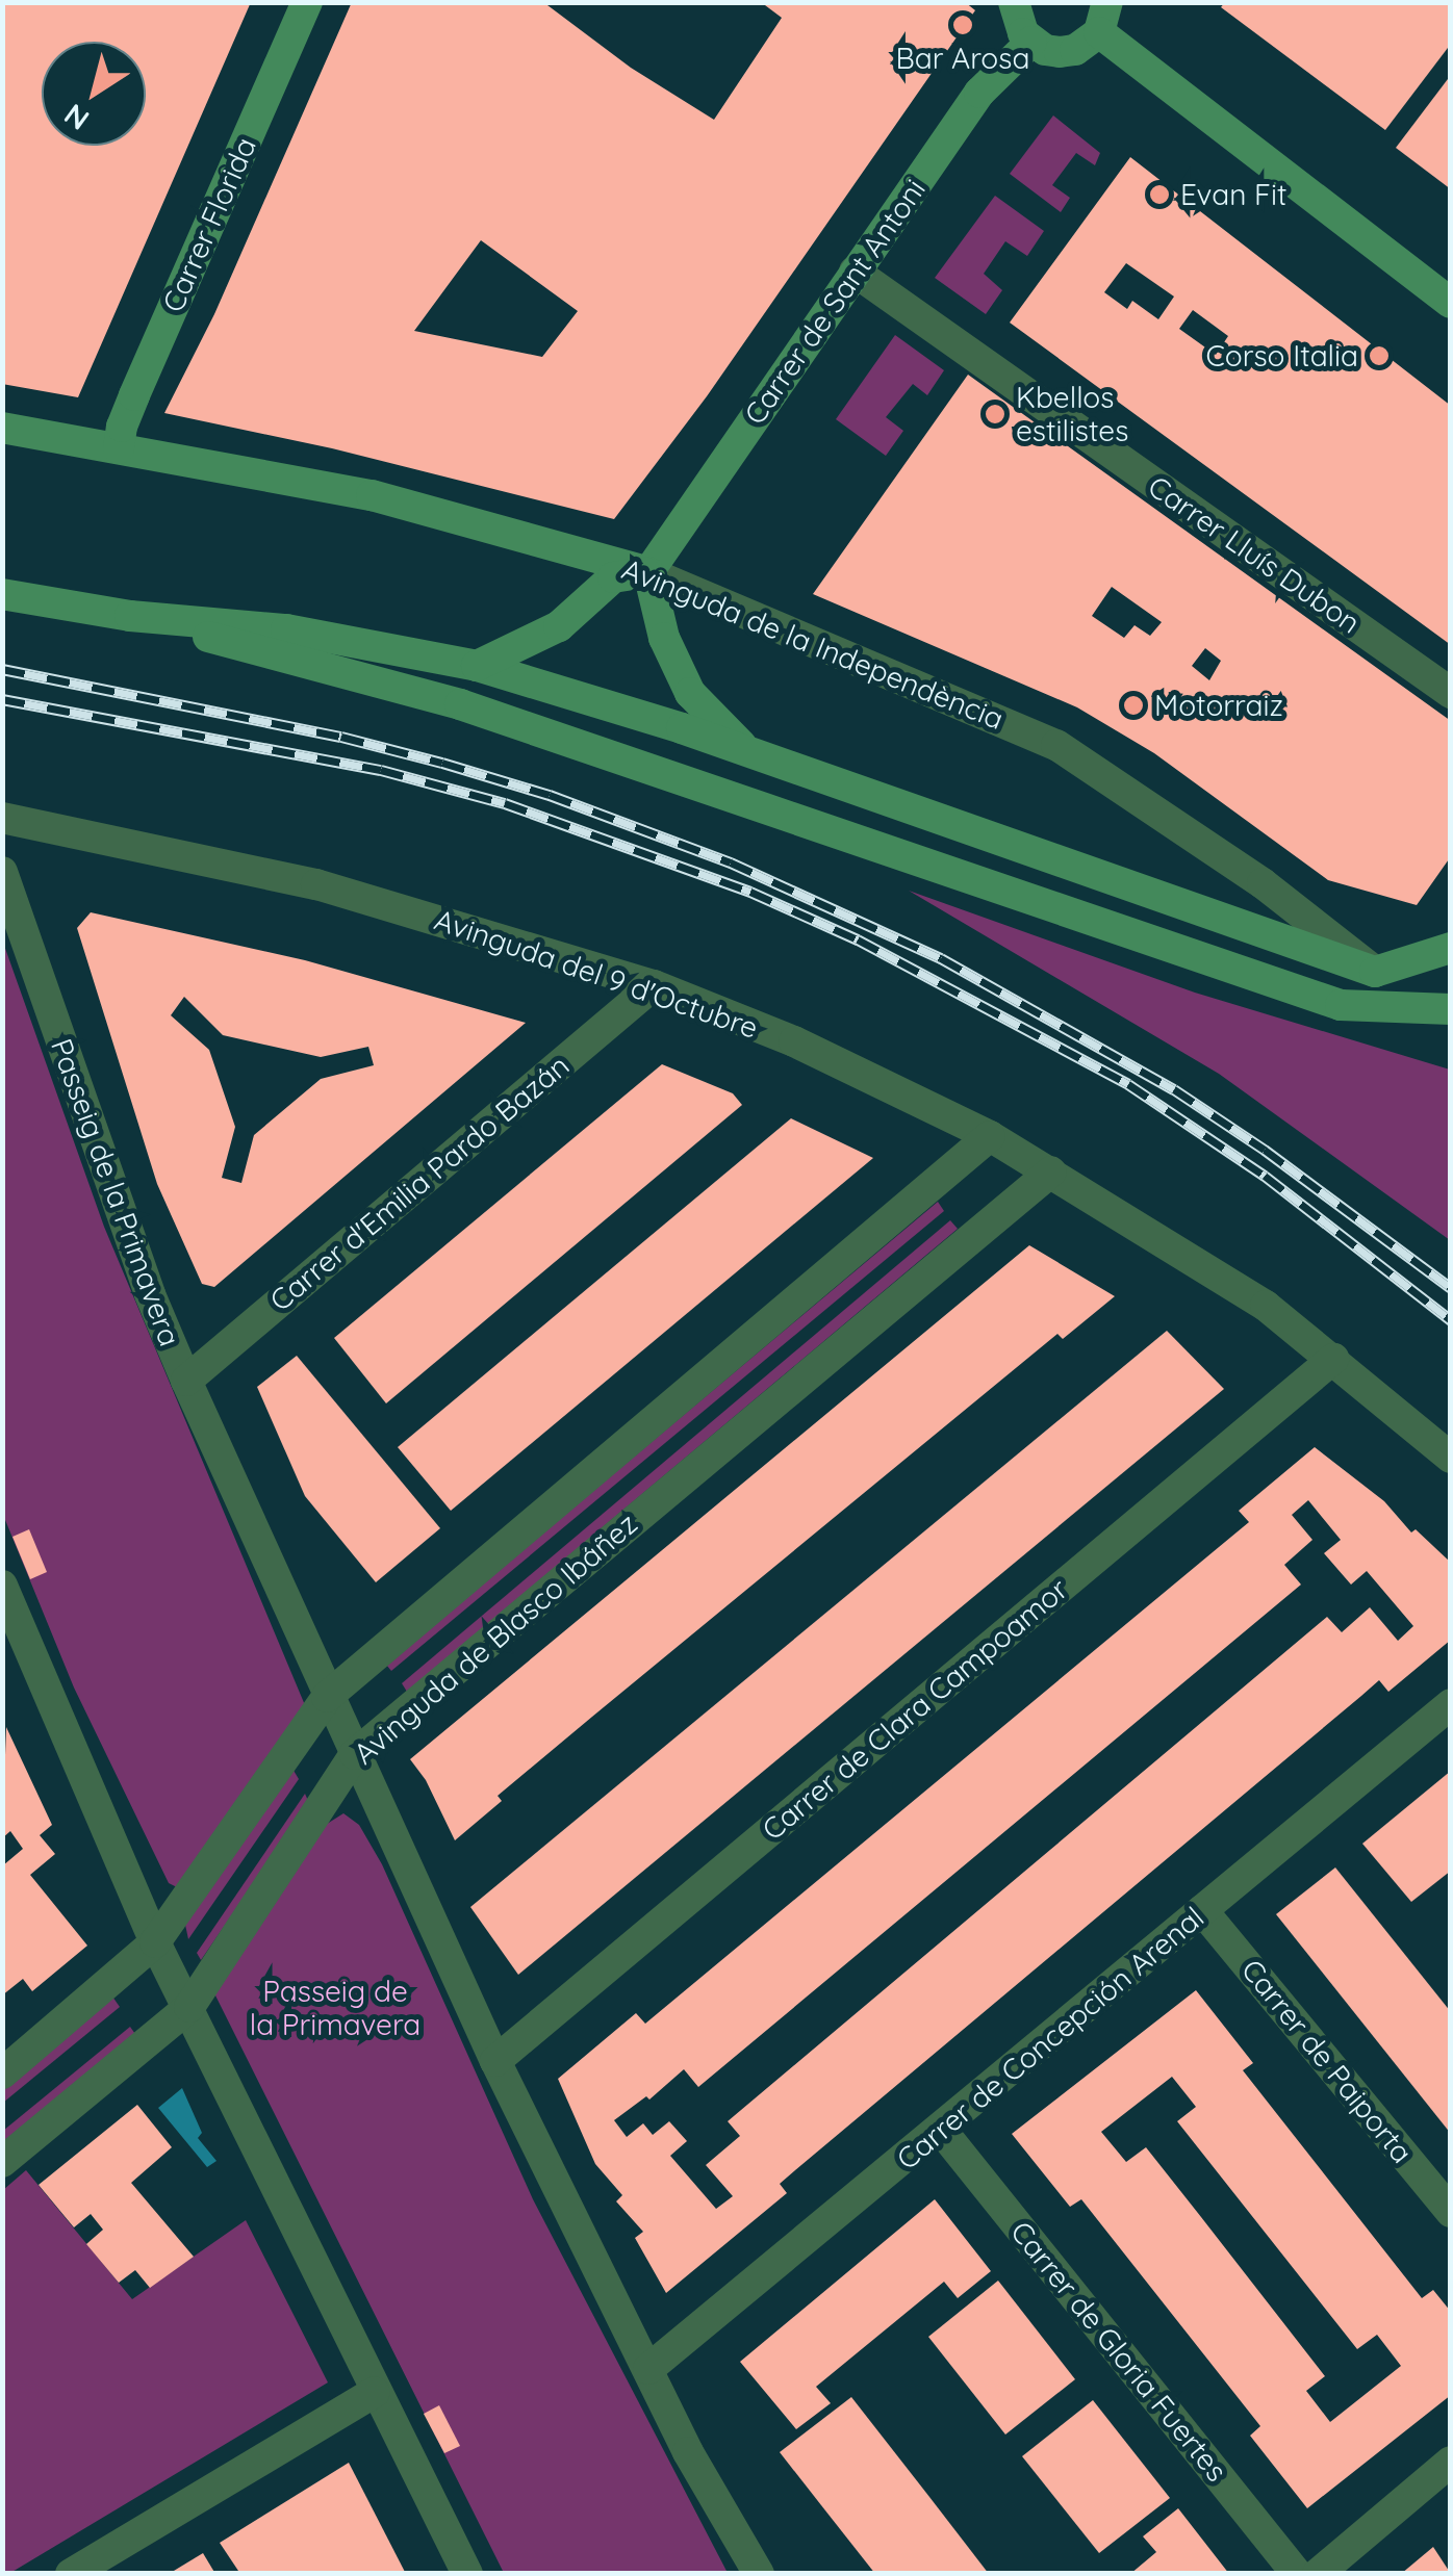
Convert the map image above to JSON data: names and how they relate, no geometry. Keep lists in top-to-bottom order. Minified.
{"streets":{"street":["Carrer Florida","Carrer de Sant Antoni","Carrer Lluís Dubon","Avinguda de la Independència","Avinguda del 9 d'Octubre","Carrer d'Emilia Pardo Bazán","Passeig de la Primavera","Avinguda de Blasco Ibáñez","Carrer de Clara Campoamor","Carrer de Concepción Arenal","Carrer de Paiporta","Carrer de Gloria Fuertes"]},"crossings":[["Carrer Florida","Avinguda de la Independència"],["Carrer de Sant Antoni","Carrer Lluís Dubon"],["Carrer de Sant Antoni","Avinguda de la Independència"],["Avinguda del 9 d'Octubre","Carrer d'Emilia Pardo Bazán"],["Avinguda del 9 d'Octubre","Avinguda de Blasco Ibáñez"],["Avinguda del 9 d'Octubre","Carrer de Clara Campoamor"],["Carrer d'Emilia Pardo Bazán","Passeig de la Primavera"],["Passeig de la Primavera","Avinguda de Blasco Ibáñez"],["Passeig de la Primavera","Carrer de Clara Campoamor"],["Passeig de la Primavera","Carrer de Concepción Arenal"],["Carrer de Concepción Arenal","Carrer de Paiporta"],["Carrer de Concepción Arenal","Carrer de Gloria Fuertes"]],"parks":["Passeig de la Primavera"],"places":["Bar Arosa","Evan Fit","Corso Italia","Kbellos estilistes","Motorraiz"],"north":"bottom left"}
